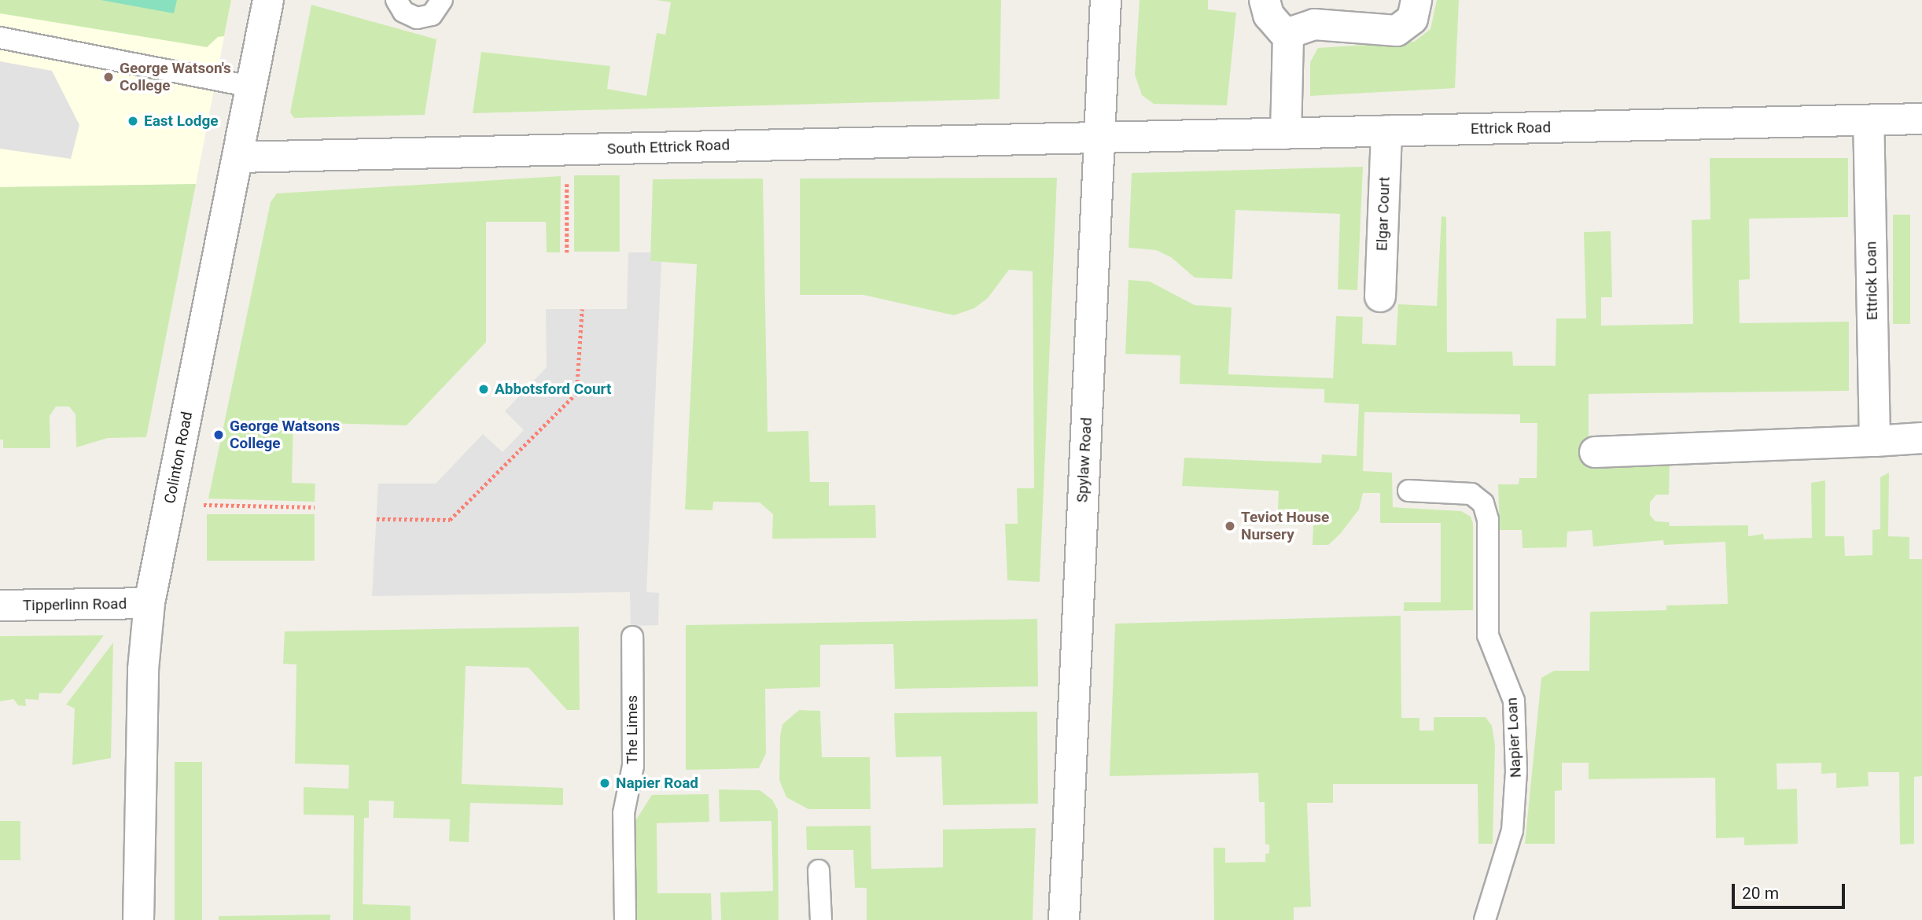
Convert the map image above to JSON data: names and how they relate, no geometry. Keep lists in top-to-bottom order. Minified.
{"streets":{"street":["Ettrick Road","South Ettrick Road","Elgar Court","Ettrick Loan","Colinton Road","Spylaw Road","Tipperlinn Road"],"lane":["The Limes","Napier Loan"]},"crossings":[["Ettrick Road","South Ettrick Road"],["Ettrick Road","Elgar Court"],["Ettrick Road","Ettrick Loan"],["Ettrick Road","Spylaw Road"],["South Ettrick Road","Colinton Road"],["South Ettrick Road","Spylaw Road"],["Colinton Road","Tipperlinn Road"]],"places":["George Watson's College","East Lodge","Abbotsford Court","George Watsons College","Teviot House Nursery","Napier Road"],"scale_bar":"20 m"}
